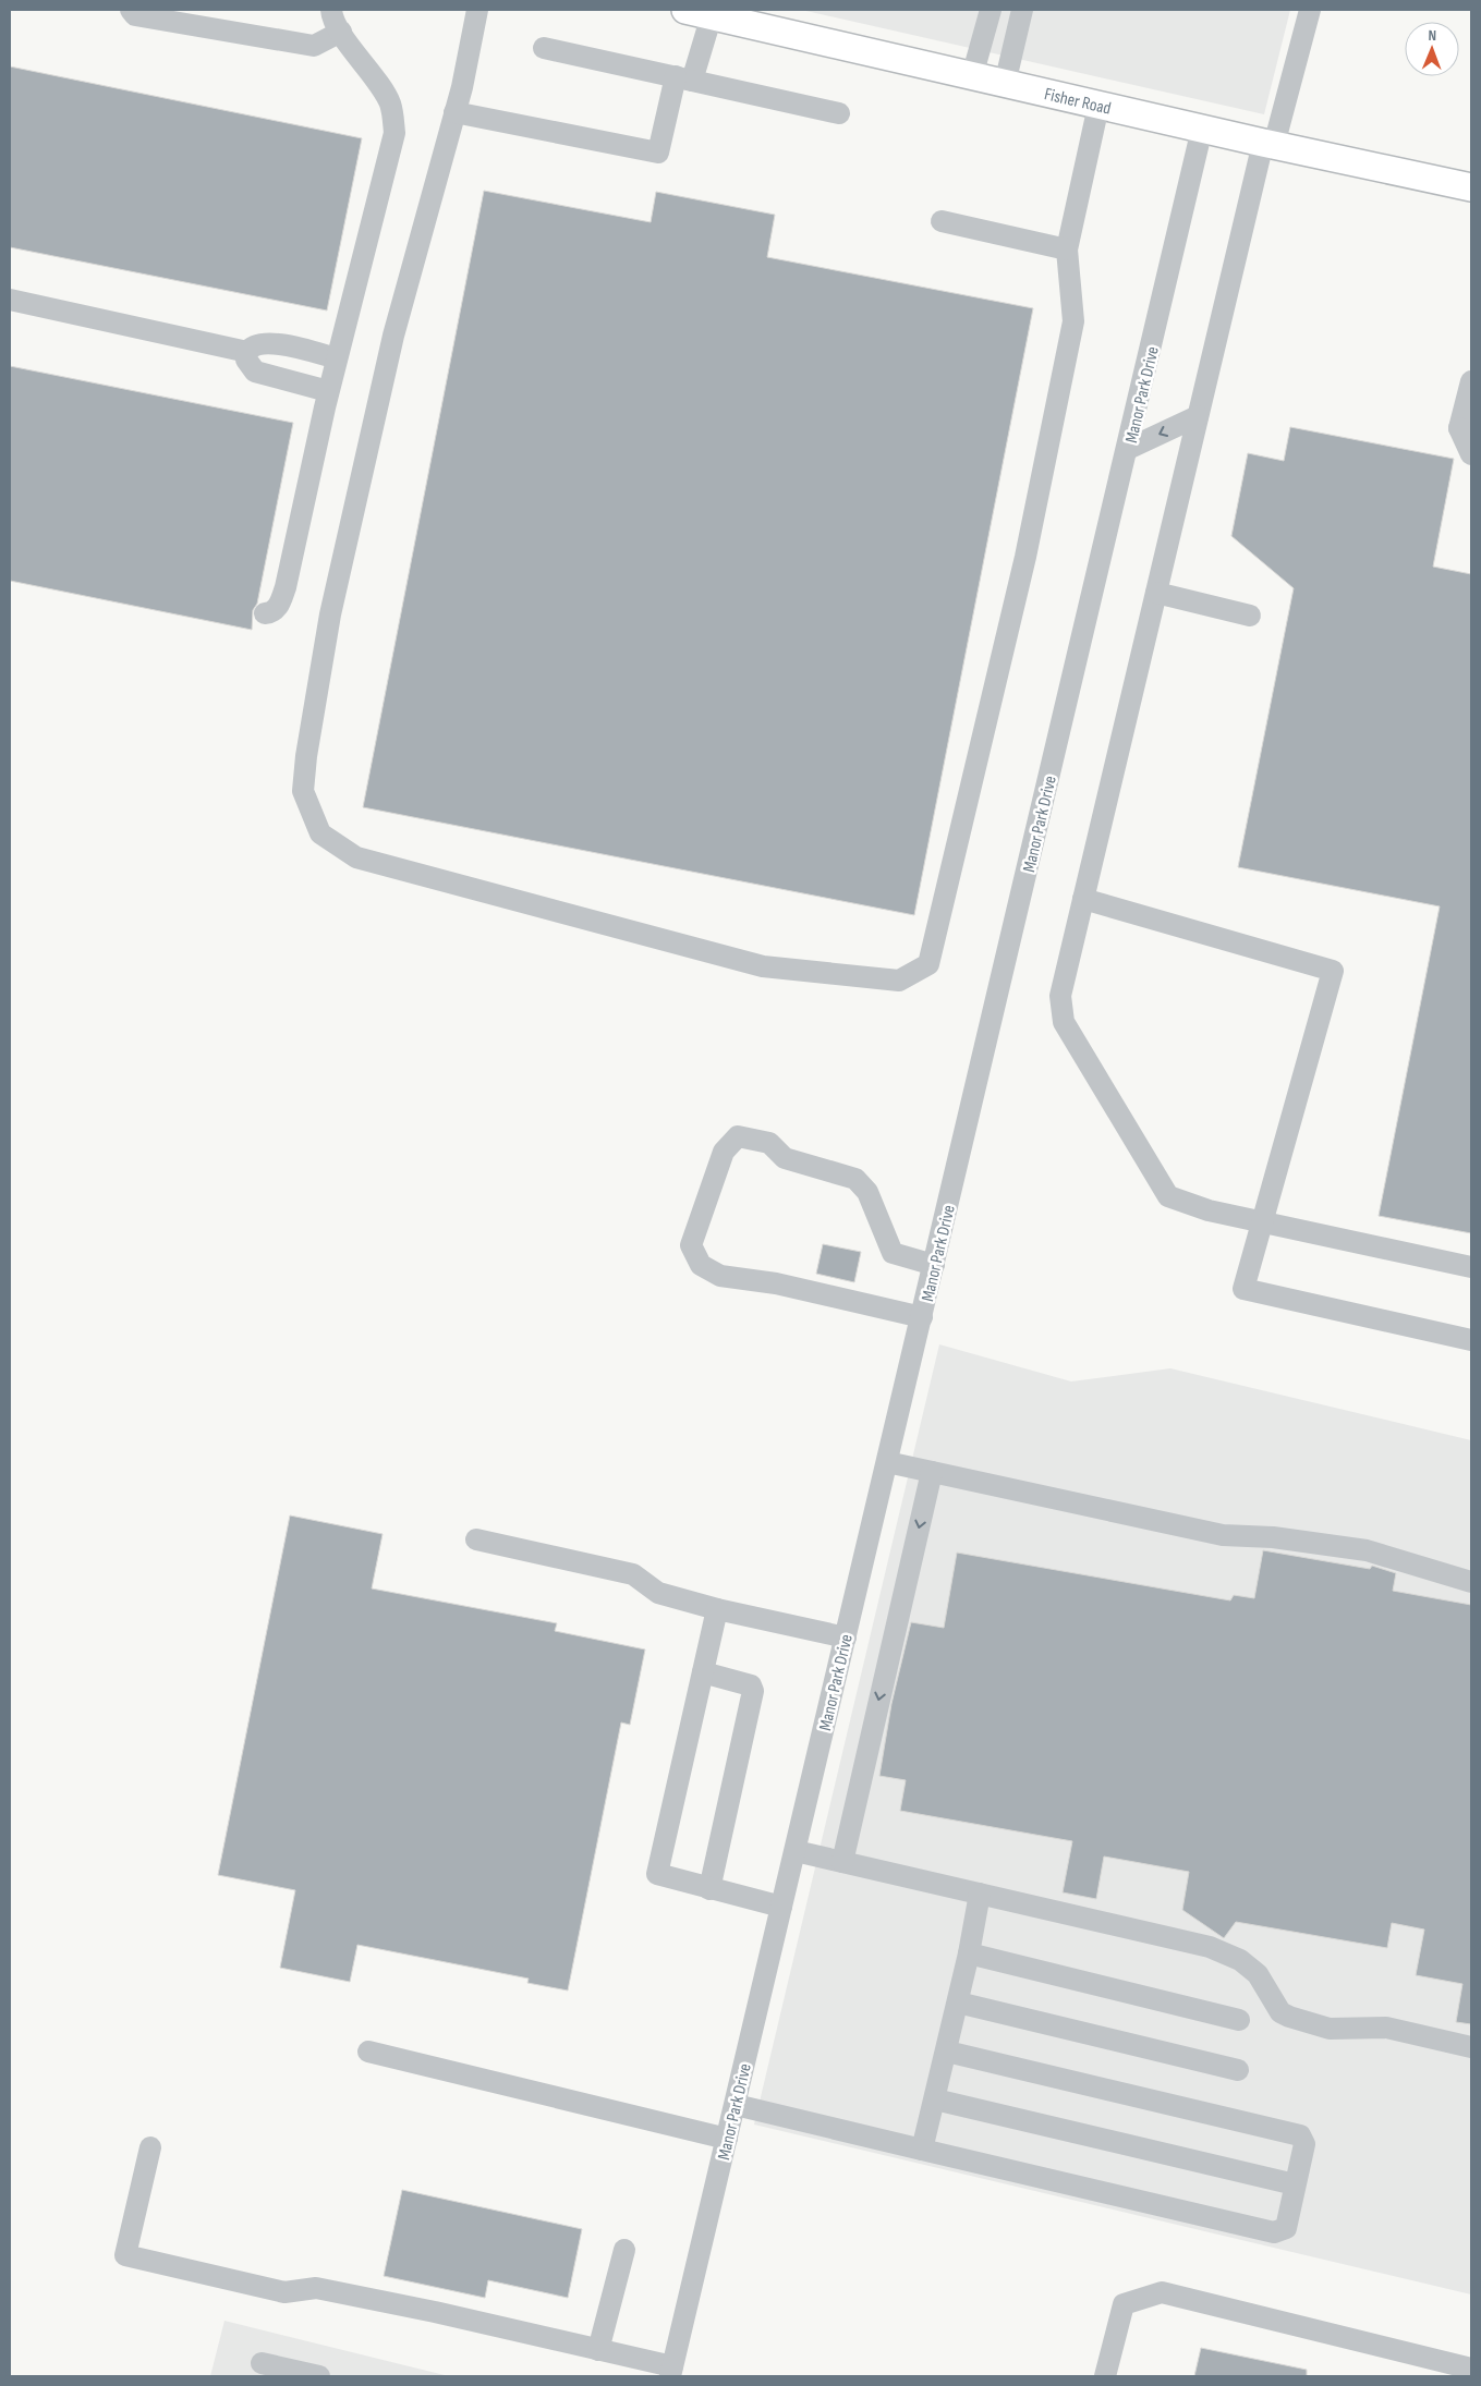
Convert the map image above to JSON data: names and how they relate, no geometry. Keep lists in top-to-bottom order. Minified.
{"streets":{"main road":["Fisher Road"],"street":["Manor Park Drive"]},"crossings":[["Fisher Road","Manor Park Drive"]],"north":"top"}
